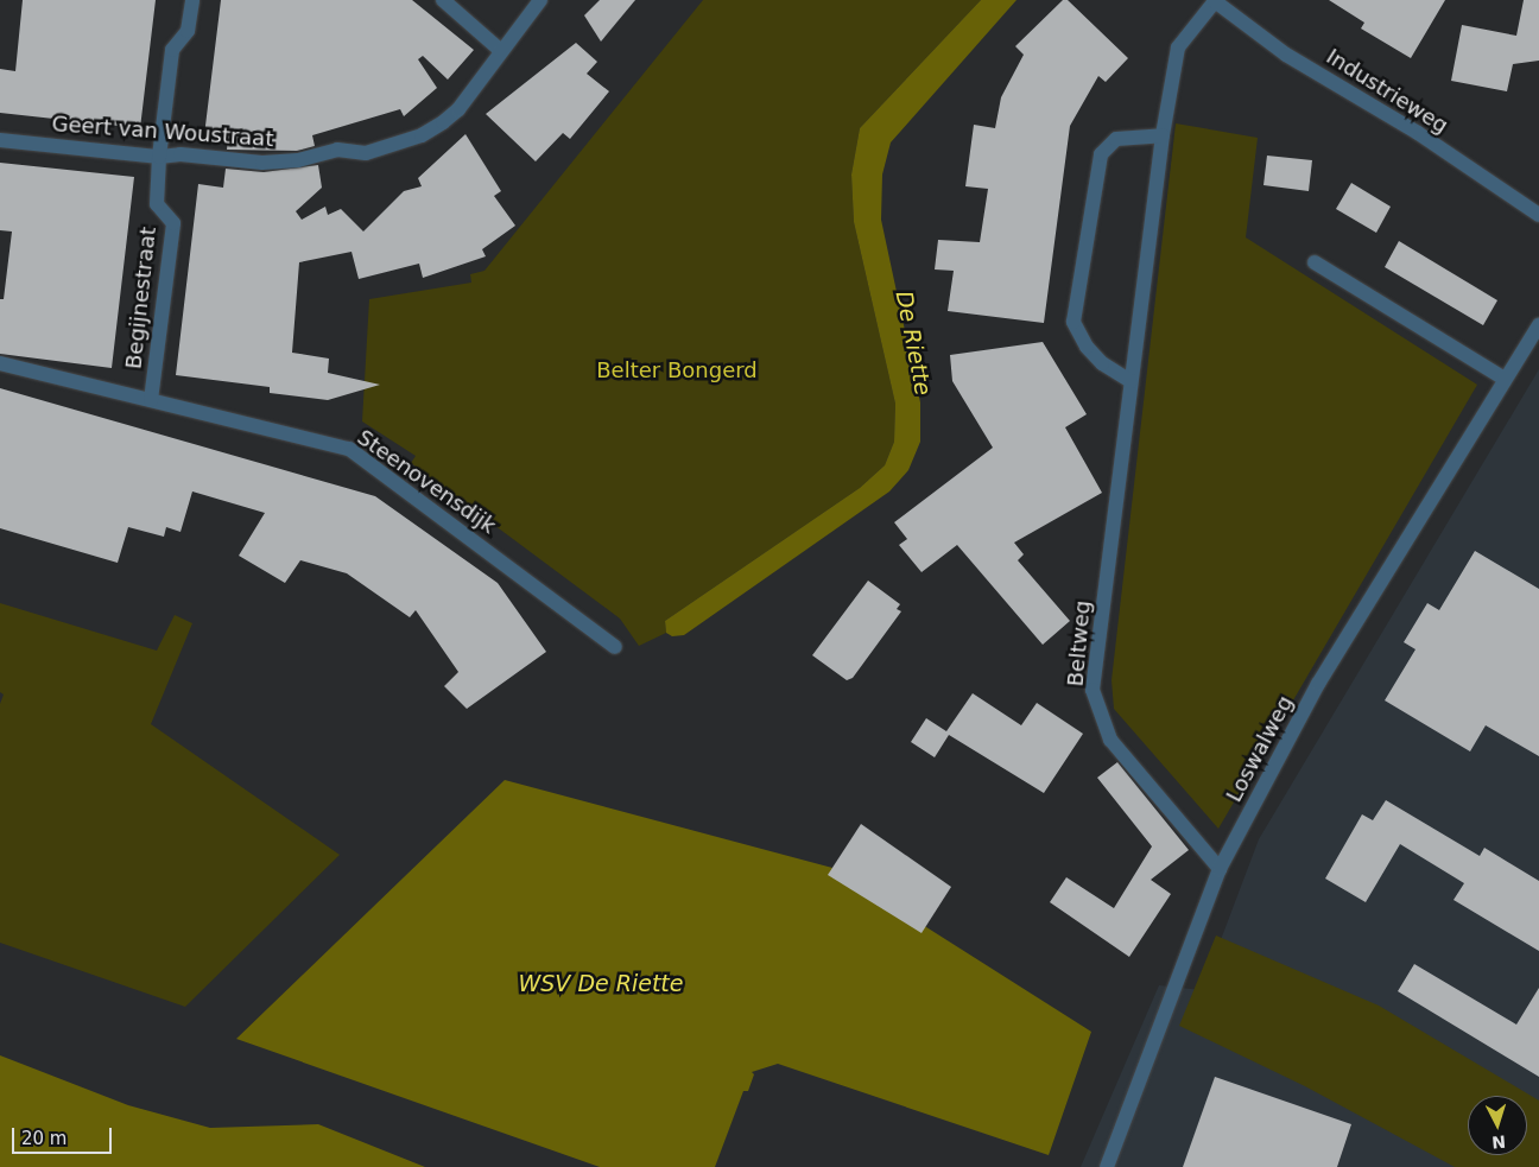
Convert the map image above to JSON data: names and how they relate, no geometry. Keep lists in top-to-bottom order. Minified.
{"streets":{"street":["Industrieweg","Geert van Woustraat","Begijnestraat","Steenovensdijk","Beltweg","Loswalweg"]},"crossings":[["Industrieweg","Beltweg"],["Geert van Woustraat","Begijnestraat"],["Begijnestraat","Steenovensdijk"],["Beltweg","Loswalweg"]],"water":["De Riette","WSV De Riette"],"parks":["Belter Bongerd"],"scale_bar":"20 m","north":"bottom"}
